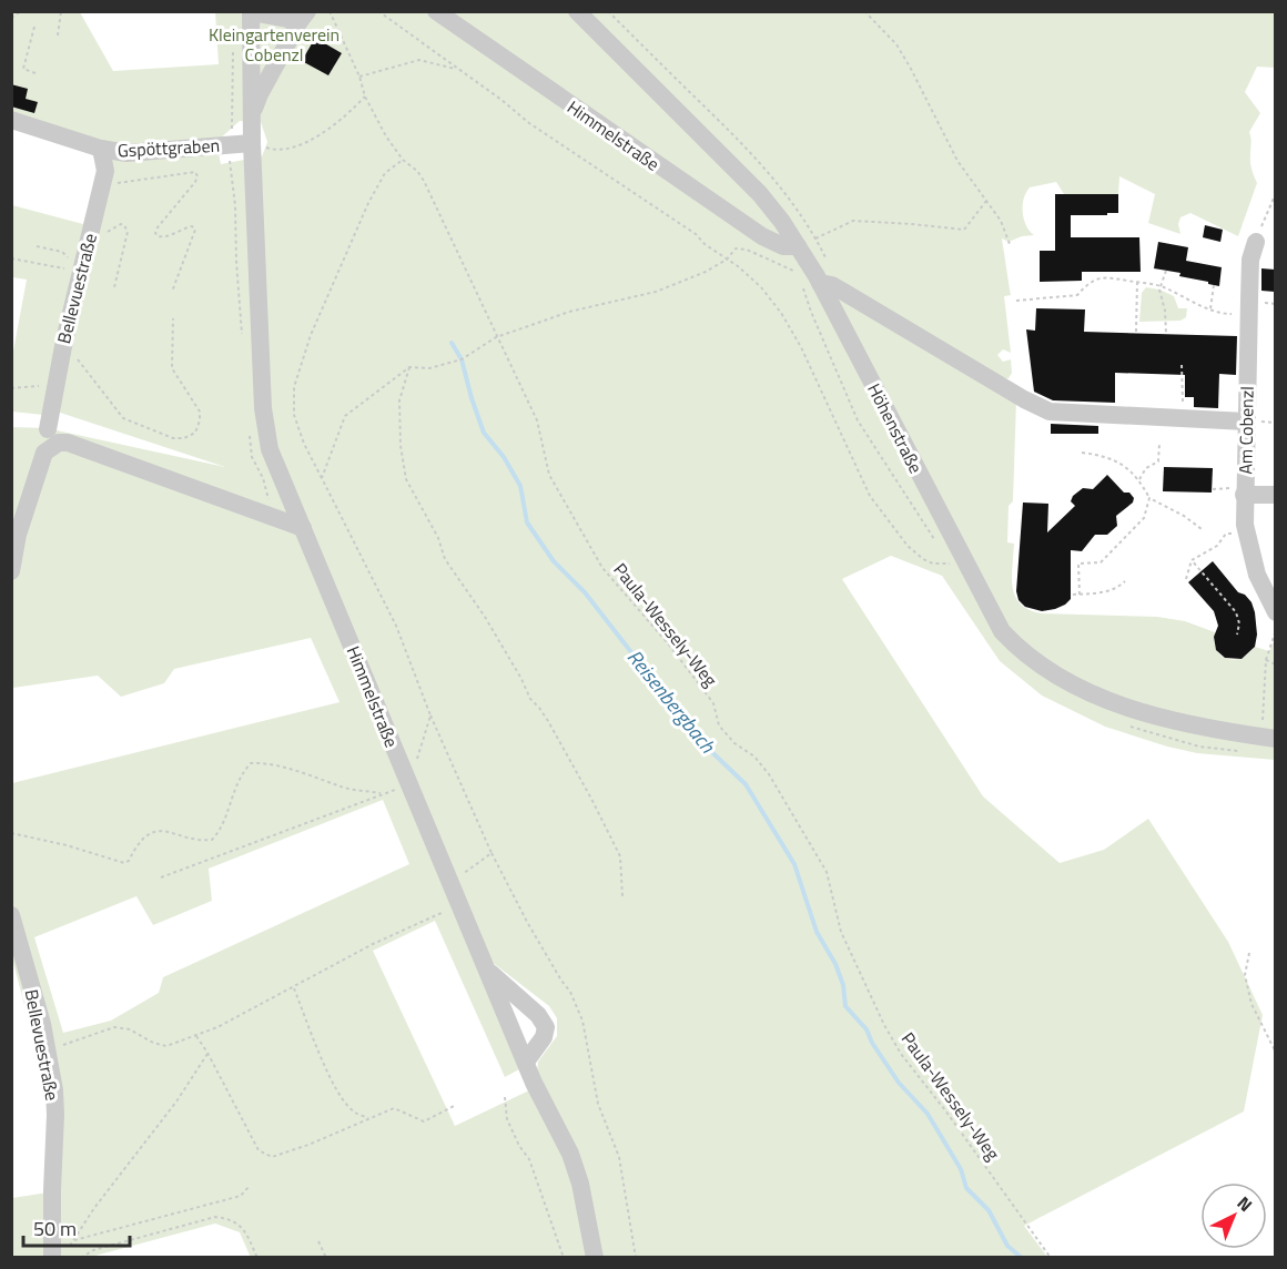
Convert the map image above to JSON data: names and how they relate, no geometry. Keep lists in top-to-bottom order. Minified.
{"streets":{"street":["Himmelstraße","Gspöttgraben","Bellevuestraße","Höhenstraße","Am Cobenzl"],"path":["Paula-Wessely-Weg"]},"crossings":[["Himmelstraße","Gspöttgraben"],["Himmelstraße","Höhenstraße"],["Gspöttgraben","Bellevuestraße"]],"water":["Reisenbergbach"],"parks":["Kleingartenverein Cobenzl"],"scale_bar":"50 m","north":"top right"}
